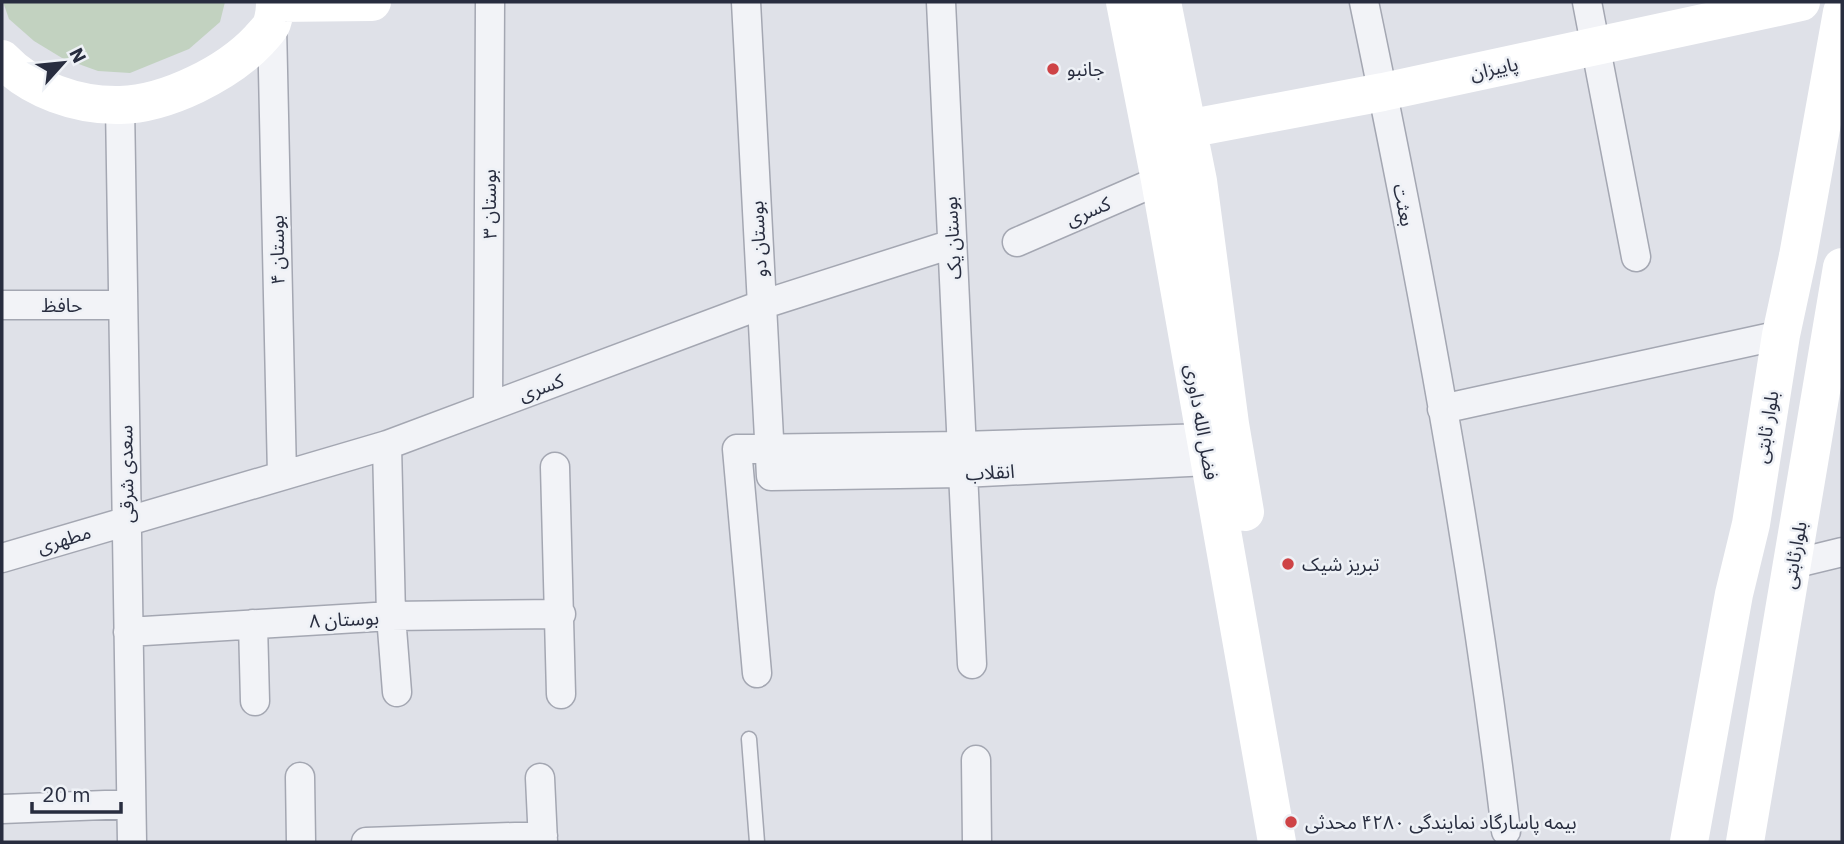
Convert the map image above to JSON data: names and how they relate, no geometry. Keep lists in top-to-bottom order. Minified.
{"streets":{"main road":["پاییزان","فضل الله داوری","بلوار ثابتی","بلوارثابتی"],"street":["بوستان ۳","بعثت","کسری","بوستان یک","بوستان دو","بوستان ۴","حافظ","انقلاب","سعدی شرقی","مطهری","بوستان ۸"]},"crossings":[["پاییزان","بعثت"],["پاییزان","فضل الله داوری"],["بوستان ۳","کسری"],["کسری","بوستان یک"],["کسری","بوستان دو"],["کسری","بوستان ۴"],["کسری","فضل الله داوری"],["کسری","سعدی شرقی"],["کسری","مطهری"],["بوستان یک","انقلاب"],["بوستان دو","انقلاب"],["حافظ","سعدی شرقی"],["فضل الله داوری","انقلاب"],["سعدی شرقی","مطهری"],["سعدی شرقی","بوستان ۸"]],"places":["جانبو","تبریز شیک","بیمه پاسارگاد نمایندگی ۴۲۸۰ محدثی"],"scale_bar":"20 m","north":"top right"}
